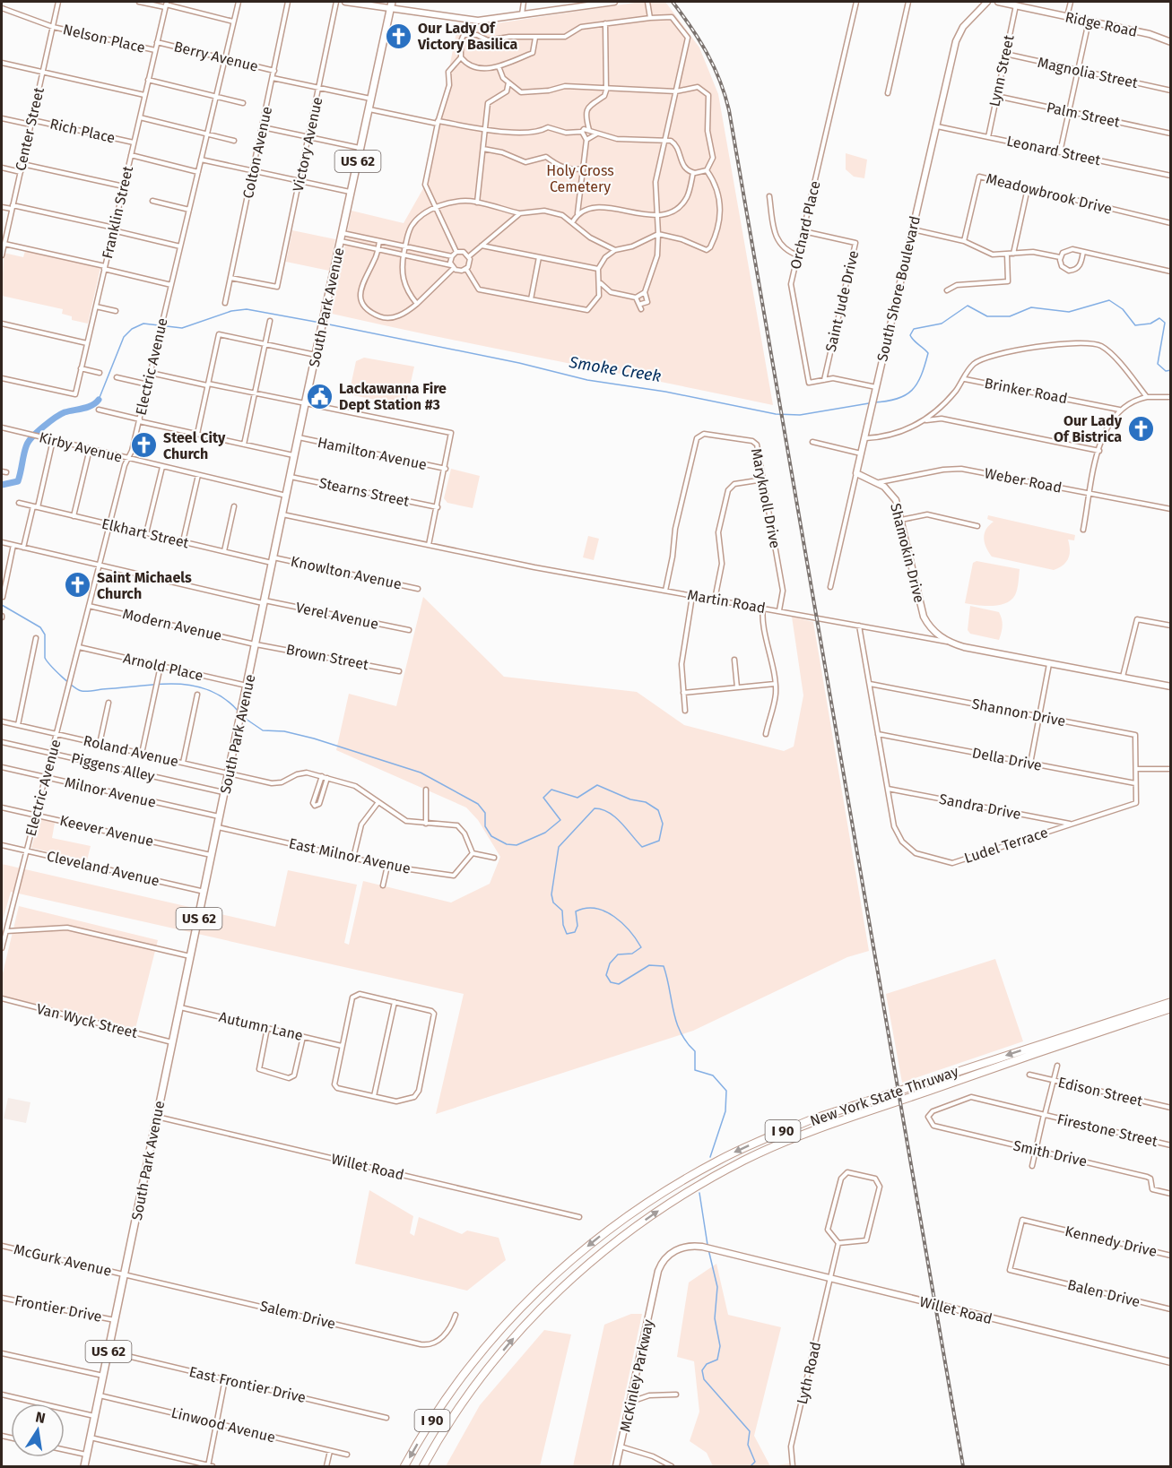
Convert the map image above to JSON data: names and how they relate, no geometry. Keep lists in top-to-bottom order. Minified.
{"streets":{"highway":["New York State Thruway","I 90"],"main road":["US 62","South Park Avenue"],"street":["Ridge Road","Nelson Place","Berry Avenue","Lynn Street","Magnolia Street","Palm Street","Center Street","Rich Place","Victory Avenue","Leonard Street","Colton Avenue","Meadowbrook Drive","Franklin Street","Orchard Place","South Shore Boulevard","Saint Jude Drive","Electric Avenue","Brinker Road","Kirby Avenue","Hamilton Avenue","Weber Road","Stearns Street","Maryknoll Drive","Elkhart Street","Shamokin Drive","Knowlton Avenue","Martin Road","Verel Avenue","Modern Avenue","Brown Street","Arnold Place","Shannon Drive","Roland Avenue","Della Drive","Piggens Alley","Milnor Avenue","Sandra Drive","Keever Avenue","Ludel Terrace","East Milnor Avenue","Cleveland Avenue","Van Wyck Street","Autumn Lane","Edison Street","Firestone Street","Smith Drive","Willet Road","Kennedy Drive","McGurk Avenue","Balen Drive","Frontier Drive","Salem Drive","Lyth Road","McKinley Parkway","East Frontier Drive","Linwood Avenue"]},"crossings":[["Ridge Road","Lynn Street"],["Nelson Place","Center Street"],["Nelson Place","Franklin Street"],["Berry Avenue","Colton Avenue"],["Berry Avenue","Franklin Street"],["Berry Avenue","Electric Avenue"],["Lynn Street","Magnolia Street"],["Lynn Street","Palm Street"],["Lynn Street","Leonard Street"],["Center Street","Rich Place"],["Rich Place","Franklin Street"],["Victory Avenue","Colton Avenue"],["Leonard Street","South Shore Boulevard"],["Orchard Place","South Shore Boulevard"],["Orchard Place","Saint Jude Drive"],["South Shore Boulevard","Shamokin Drive"],["South Park Avenue","Kirby Avenue"],["South Park Avenue","Hamilton Avenue"],["South Park Avenue","Stearns Street"],["South Park Avenue","Elkhart Street"],["South Park Avenue","Knowlton Avenue"],["South Park Avenue","Martin Road"],["South Park Avenue","Verel Avenue"],["South Park Avenue","Modern Avenue"],["South Park Avenue","Brown Street"],["South Park Avenue","Arnold Place"],["South Park Avenue","Roland Avenue"],["South Park Avenue","Piggens Alley"],["South Park Avenue","Milnor Avenue"],["South Park Avenue","Keever Avenue"],["South Park Avenue","East Milnor Avenue"],["South Park Avenue","Cleveland Avenue"],["South Park Avenue","Van Wyck Street"],["South Park Avenue","Autumn Lane"],["South Park Avenue","Willet Road"],["South Park Avenue","McGurk Avenue"],["South Park Avenue","Frontier Drive"],["South Park Avenue","Salem Drive"],["South Park Avenue","East Frontier Drive"],["South Park Avenue","Linwood Avenue"],["Electric Avenue","Kirby Avenue"],["Electric Avenue","Elkhart Street"],["Electric Avenue","Verel Avenue"],["Electric Avenue","Modern Avenue"],["Electric Avenue","Arnold Place"],["Electric Avenue","Roland Avenue"],["Electric Avenue","Piggens Alley"],["Electric Avenue","Milnor Avenue"],["Electric Avenue","Keever Avenue"],["Electric Avenue","Cleveland Avenue"],["Weber Road","Shamokin Drive"],["Maryknoll Drive","Martin Road"],["Elkhart Street","Knowlton Avenue"],["Shamokin Drive","Martin Road"],["Martin Road","Ludel Terrace"],["Modern Avenue","Brown Street"],["Shannon Drive","Ludel Terrace"],["Della Drive","Ludel Terrace"],["Sandra Drive","Ludel Terrace"],["Firestone Street","Smith Drive"],["Willet Road","Lyth Road"],["Willet Road","McKinley Parkway"],["Kennedy Drive","Balen Drive"],["McGurk Avenue","Salem Drive"]],"water":["Smoke Creek"],"parks":["Holy Cross Cemetery"],"places":{"church":["Our Lady Of Victory Basilica","Our Lady Of Bistrica","Steel City Church","Saint Michaels Church"],"public building":["Lackawanna Fire Dept Station #3"]},"north":"top"}
